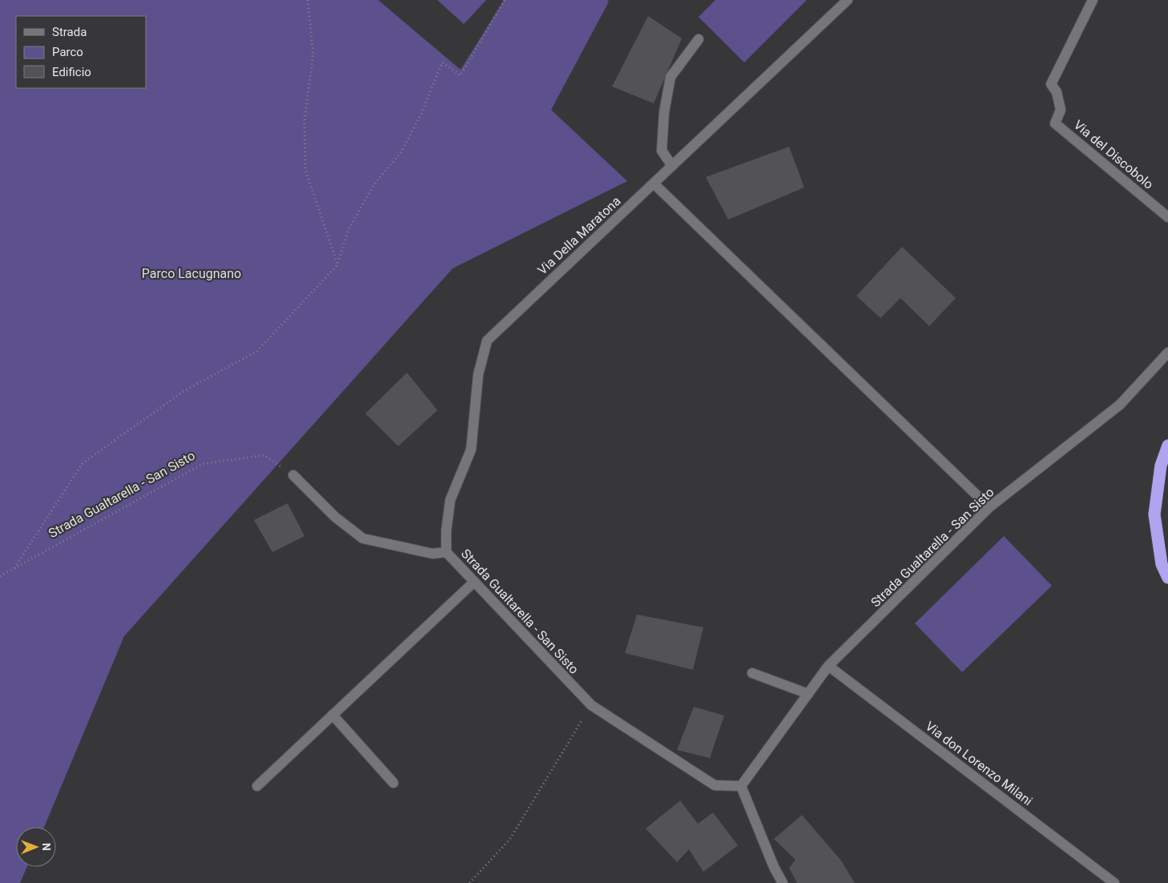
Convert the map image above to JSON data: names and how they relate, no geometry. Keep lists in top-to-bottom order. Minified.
{"streets":{"street":["Via del Discobolo","Via Della Maratona","Strada Gualtarella - San Sisto","Via don Lorenzo Milani"]},"crossings":[["Via Della Maratona","Strada Gualtarella - San Sisto"],["Strada Gualtarella - San Sisto","Via don Lorenzo Milani"]],"parks":["Parco Lacugnano"],"legend":["Strada","Parco","Edificio"],"north":"right"}
